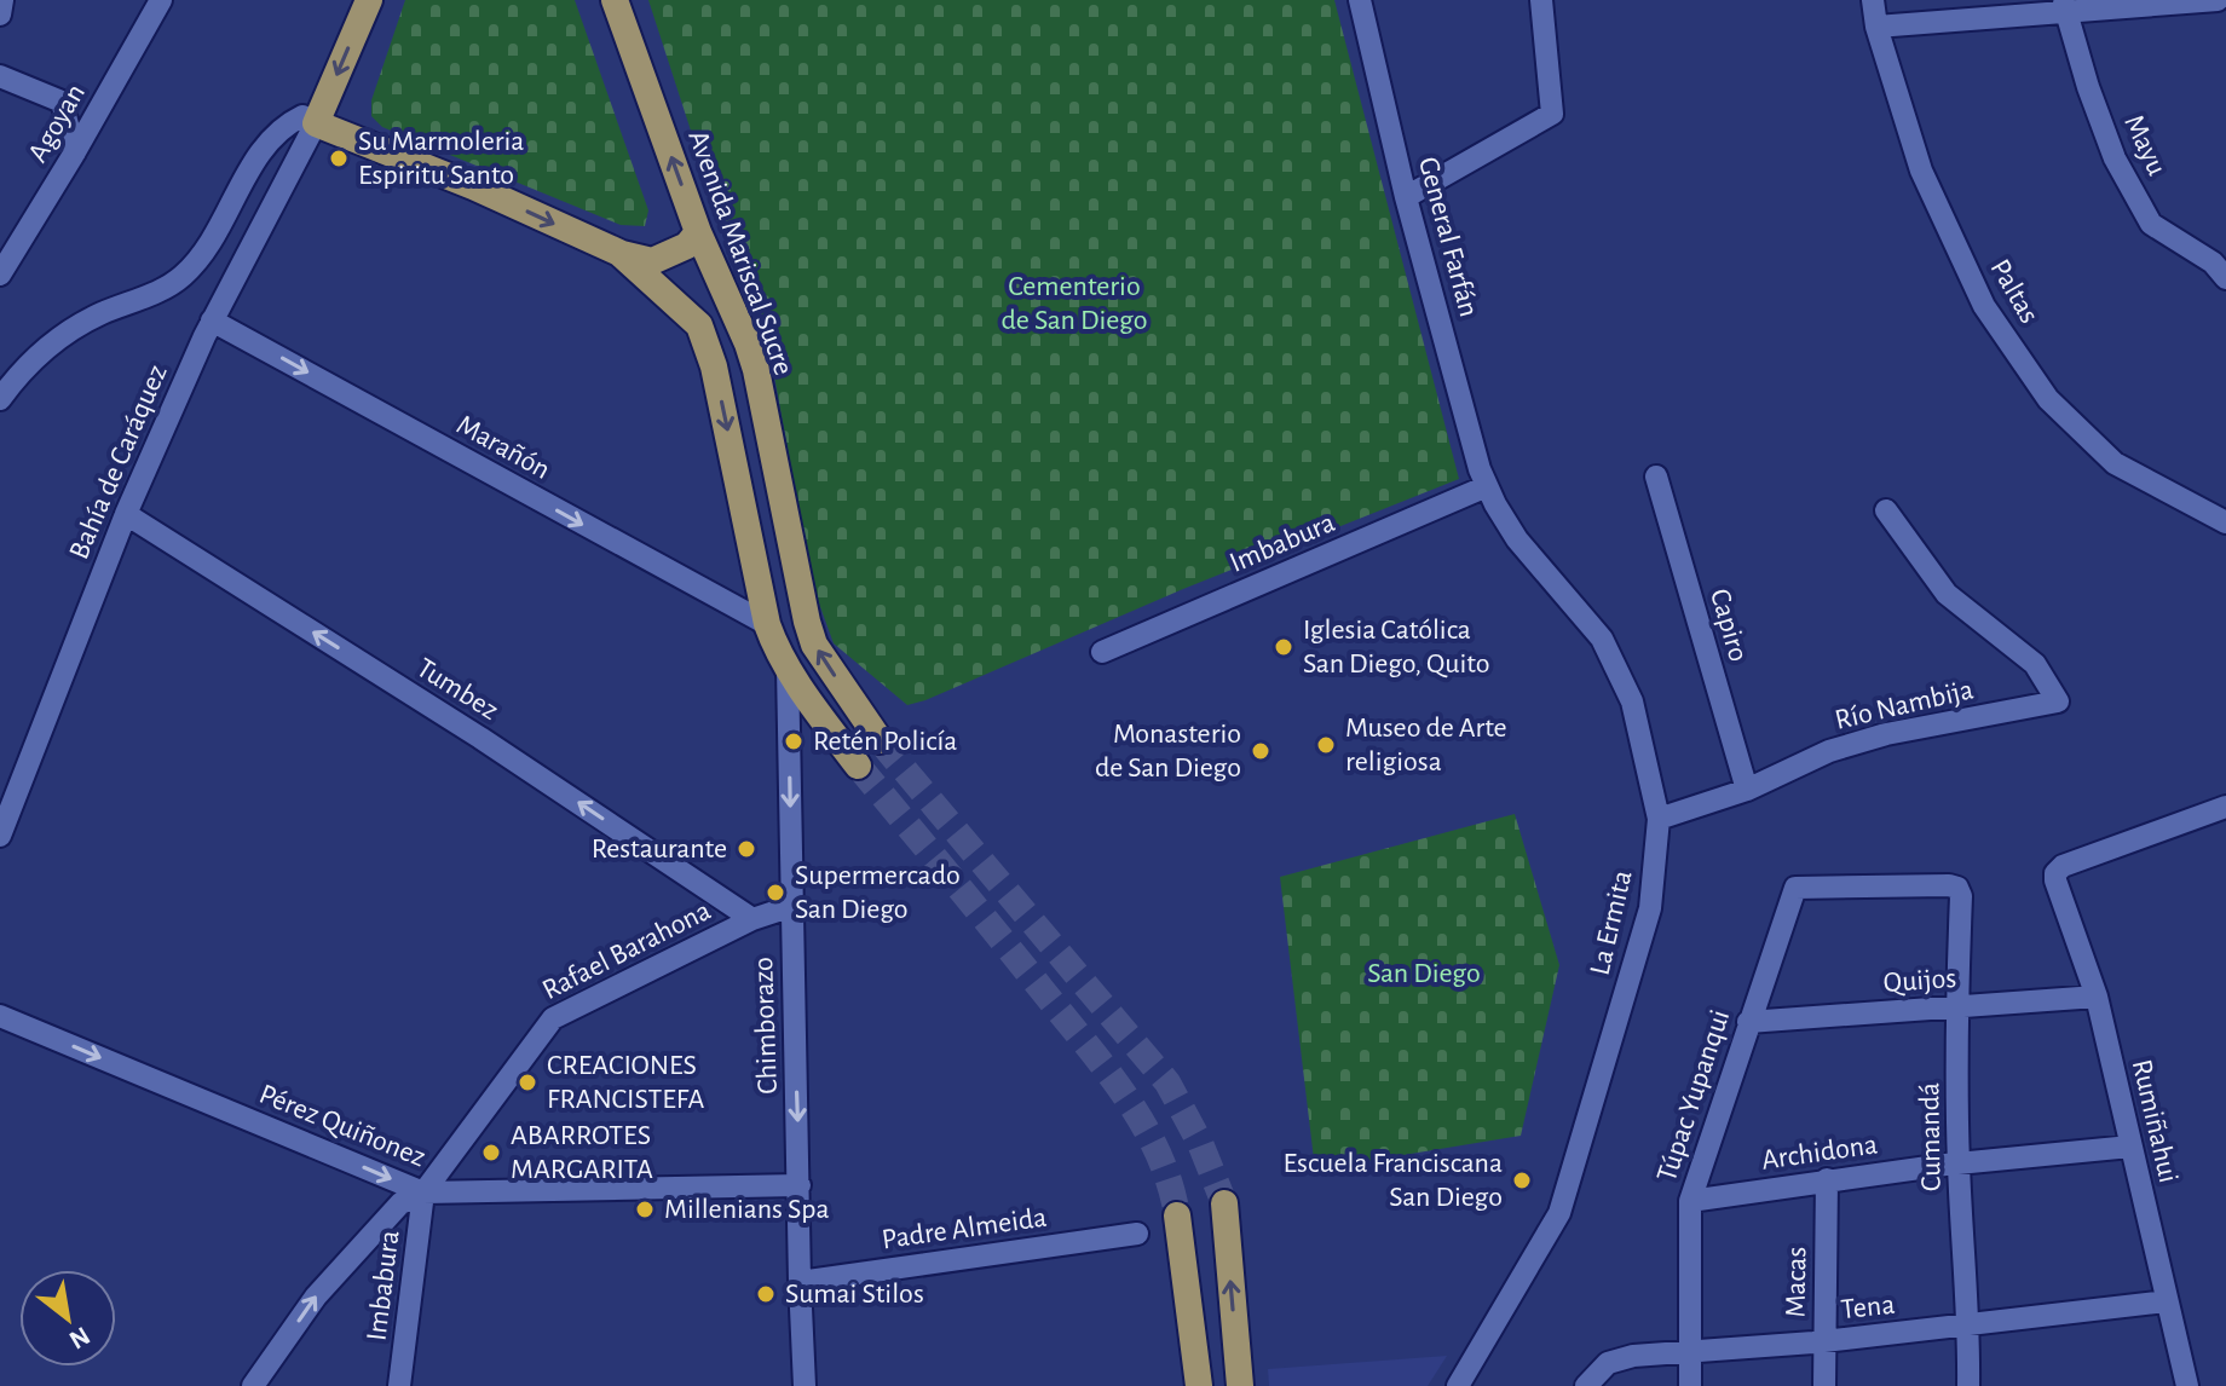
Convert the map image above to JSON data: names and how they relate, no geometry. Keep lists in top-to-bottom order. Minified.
{"streets":{"main road":["Avenida Mariscal Sucre"],"street":["Agoyan","Mayu","General Farfán","Paltas","Marañón","Bahía de Caráquez","Imbabura","Capiro","Tumbez","Río Nambija","La Ermita","Rafael Barahona","Quijos","Chimborazo","Túpac Yupanqui","Rumiñahui","Pérez Quiñonez","Cumandá","Archidona","Padre Almeida","Macas","Tena"]},"crossings":[["General Farfán","Imbabura"],["General Farfán","La Ermita"],["Marañón","Bahía de Caráquez"],["Bahía de Caráquez","Tumbez"],["Imbabura","La Ermita"],["Imbabura","Rafael Barahona"],["Imbabura","Pérez Quiñonez"],["Capiro","Río Nambija"],["Tumbez","Rafael Barahona"],["Río Nambija","La Ermita"],["Rafael Barahona","Chimborazo"],["Rafael Barahona","Pérez Quiñonez"],["Quijos","Túpac Yupanqui"],["Quijos","Rumiñahui"],["Quijos","Cumandá"],["Chimborazo","Pérez Quiñonez"],["Chimborazo","Padre Almeida"],["Túpac Yupanqui","Cumandá"],["Túpac Yupanqui","Archidona"],["Túpac Yupanqui","Tena"],["Rumiñahui","Archidona"],["Rumiñahui","Tena"],["Cumandá","Archidona"],["Cumandá","Tena"],["Archidona","Macas"],["Macas","Tena"]],"one_way":["Marañón","Tumbez","Chimborazo","Pérez Quiñonez"],"parks":["Cementerio de San Diego","San Diego"],"places":["Su Marmoleria Espiritu Santo","Iglesia Católica San Diego, Quito","Retén Policía","Museo de Arte religiosa","Monasterio de San Diego","Restaurante","Supermercado San Diego","CREACIONES FRANCISTEFA","ABARROTES MARGARITA","Escuela Franciscana San Diego","Millenians Spa","Sumai Stilos"],"north":"bottom right"}
